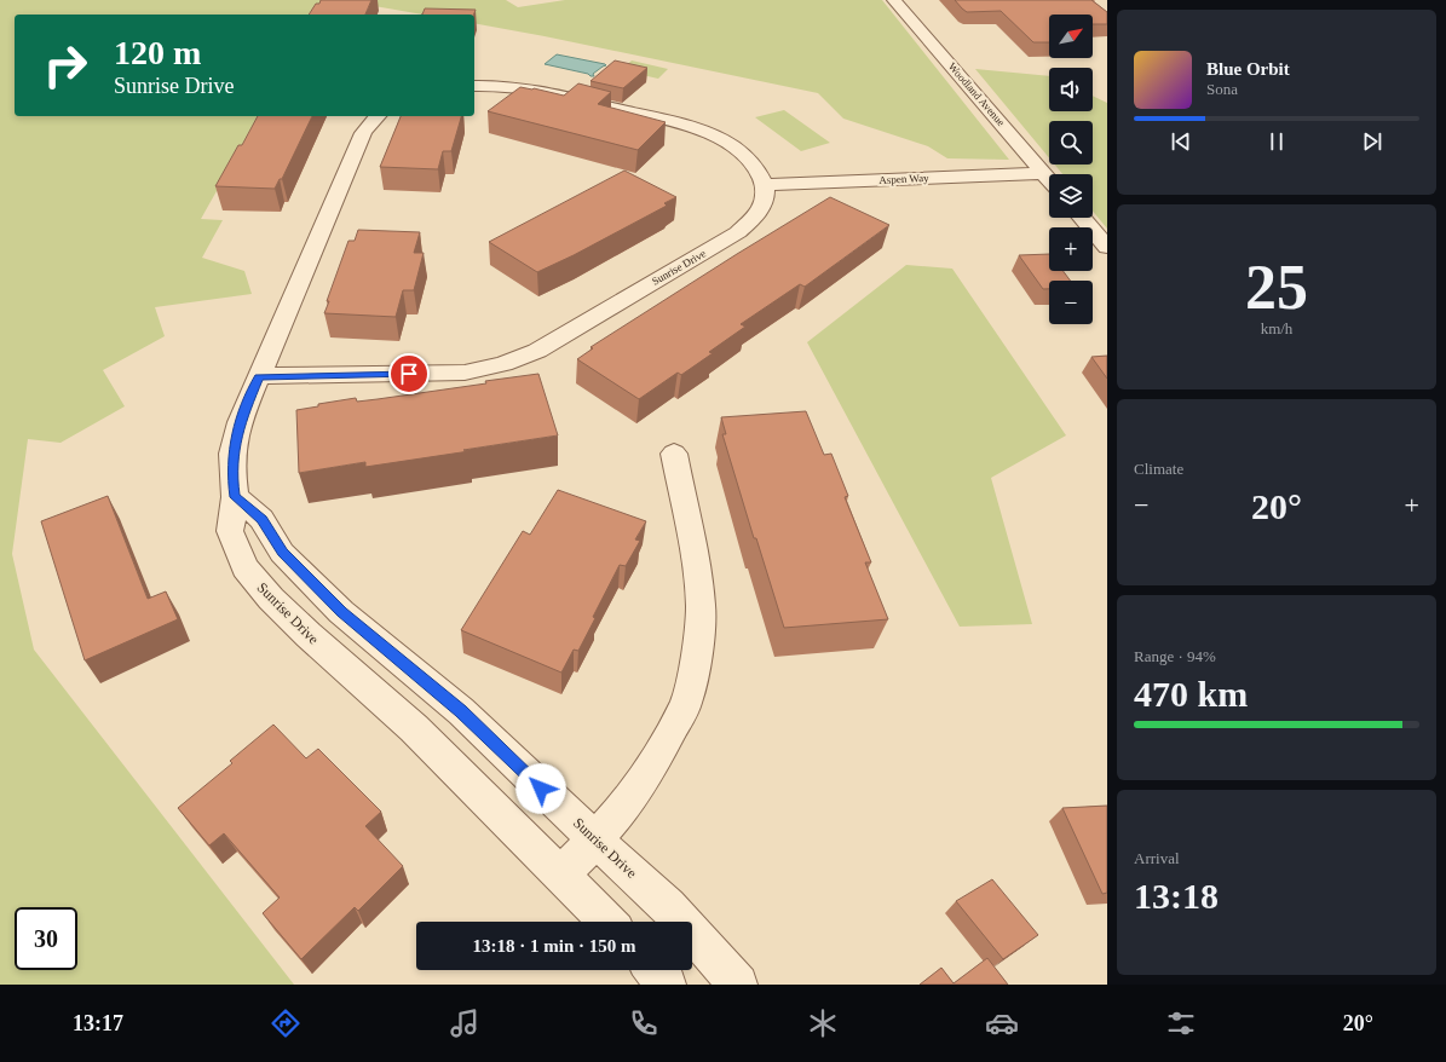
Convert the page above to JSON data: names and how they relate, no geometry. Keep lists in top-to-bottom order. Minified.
{"streets":{"street":["Woodland Avenue","Aspen Way","Sunrise Drive"]},"crossings":[["Woodland Avenue","Aspen Way"],["Aspen Way","Sunrise Drive"]],"north":"top right","page":{"map_buttons":["+","−"],"turn":["120 m","Sunrise Drive"],"song":["Blue Orbit","Sona"],"tile":[["25","km/h"],"Climate",["Range · 94%","470 km"],["Arrival","13:18"]],"heat":["−","20°","+"],"limit":"30","trip":"13:18 · 1 min · 150 m","tabs":["13:17","20°"]}}
